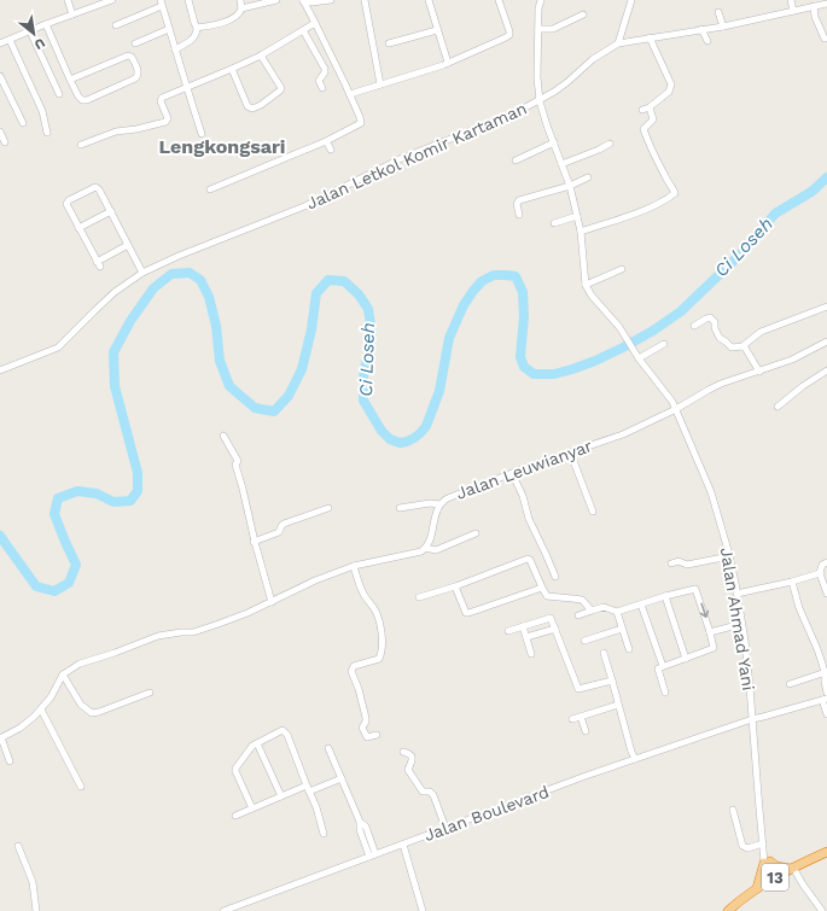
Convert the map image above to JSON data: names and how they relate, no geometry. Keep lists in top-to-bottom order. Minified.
{"streets":{"highway":["13"],"street":["Jalan Letkol Komir Kartaman","Jalan Leuwianyar","Jalan Ahmad Yani","Jalan Boulevard"]},"crossings":[["Jalan Leuwianyar","Jalan Ahmad Yani"],["Jalan Ahmad Yani","Jalan Boulevard"],["Jalan Ahmad Yani","13"]],"districts":["Lengkongsari"],"water":["Ci Loseh"],"north":"bottom right"}
